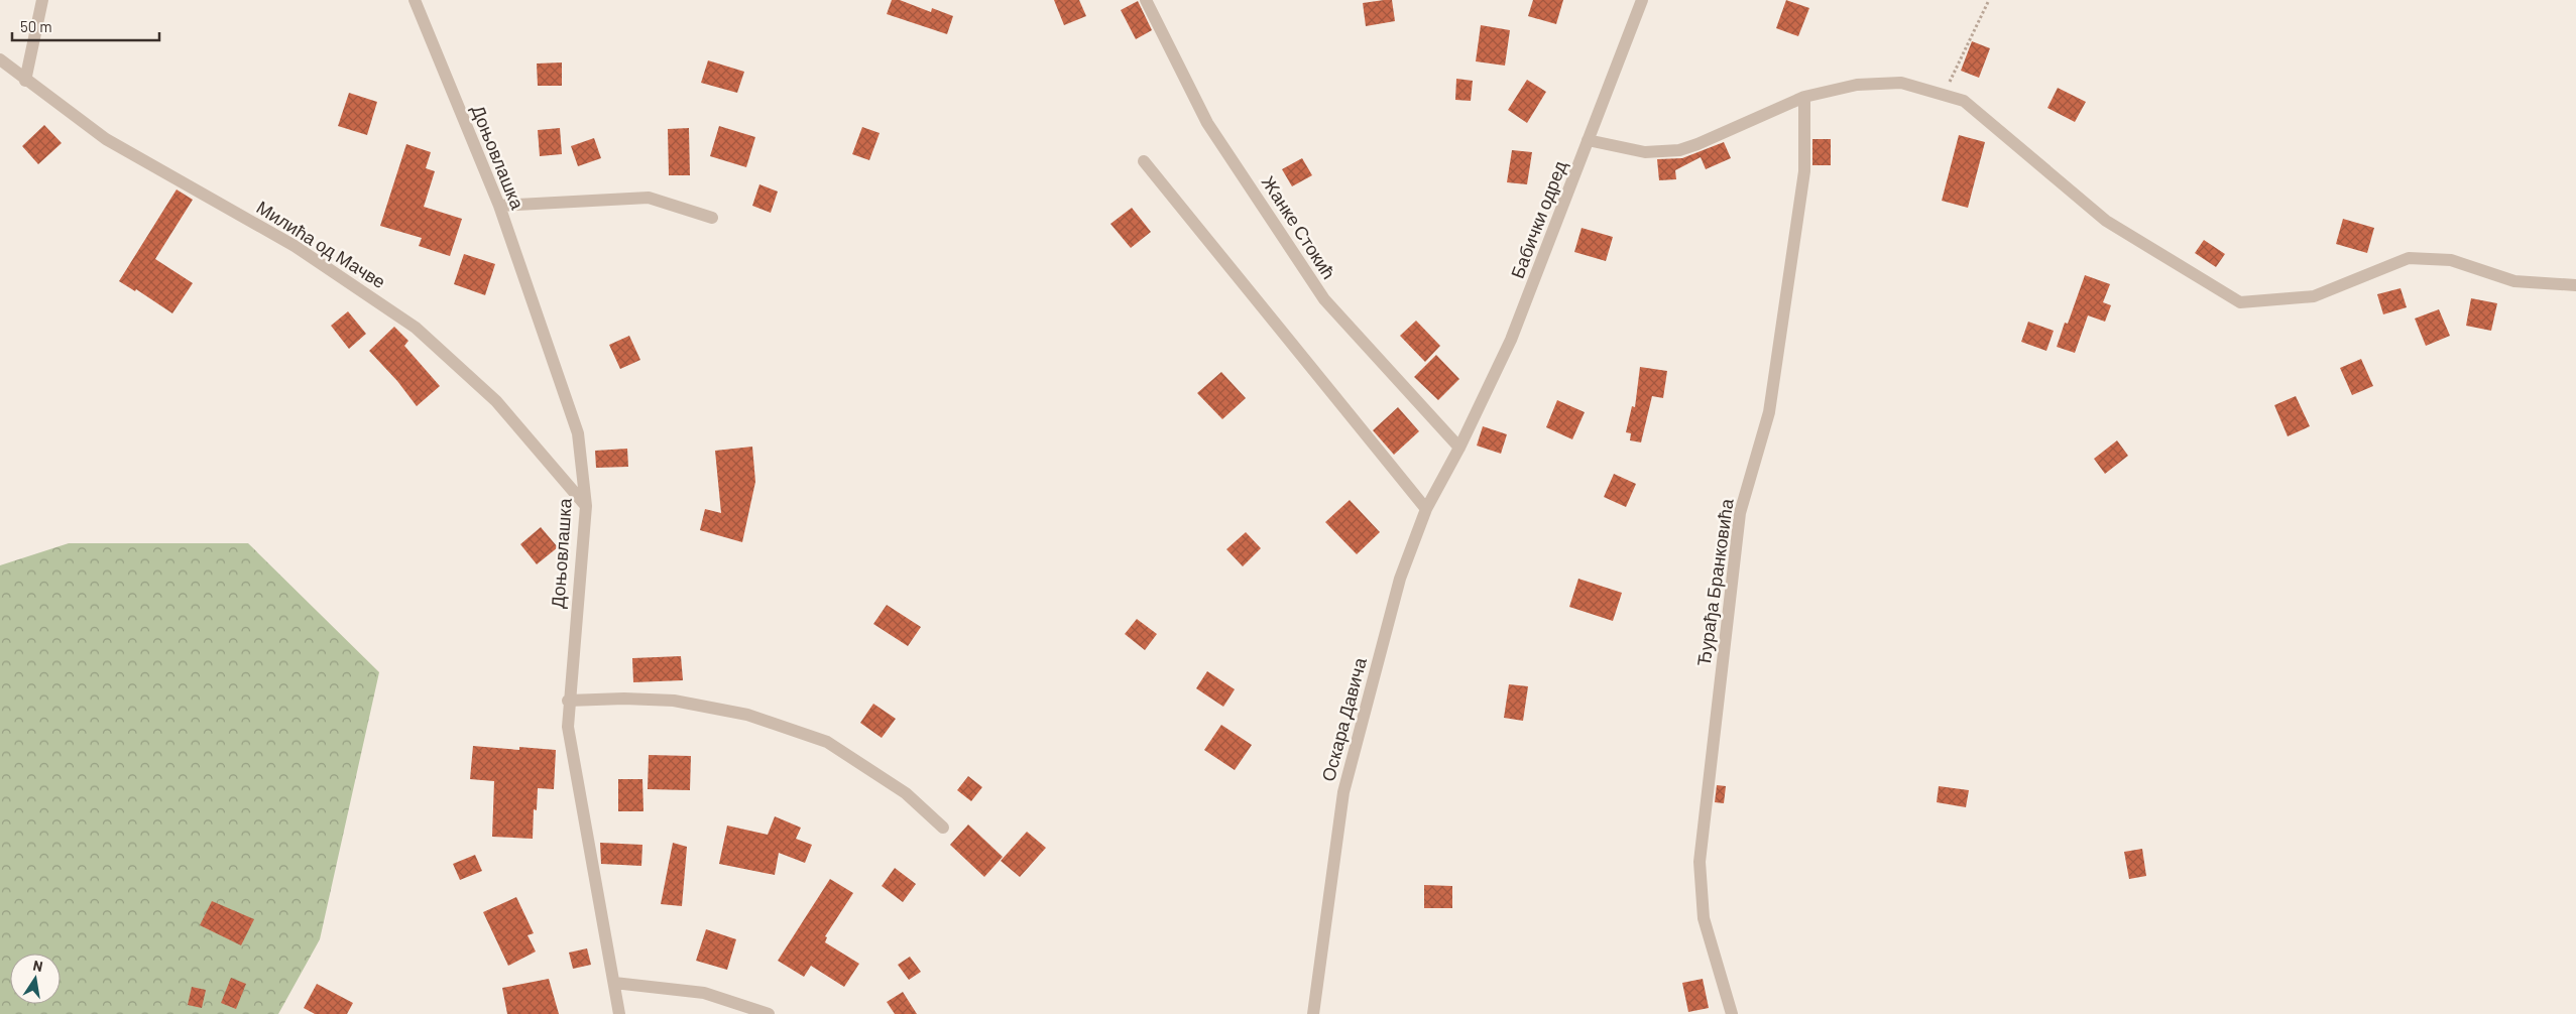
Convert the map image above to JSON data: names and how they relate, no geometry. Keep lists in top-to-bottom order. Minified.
{"streets":{"street":["Доњовлашка","Бабички одред","Жанке Стокић","Милића од Мачве","Ђурађа Бранковића","Оскара Давича"]},"crossings":[["Доњовлашка","Милића од Мачве"],["Бабички одред","Жанке Стокић"],["Бабички одред","Оскара Давича"],["Жанке Стокић","Оскара Давича"]],"scale_bar":"50 m","north":"top"}
